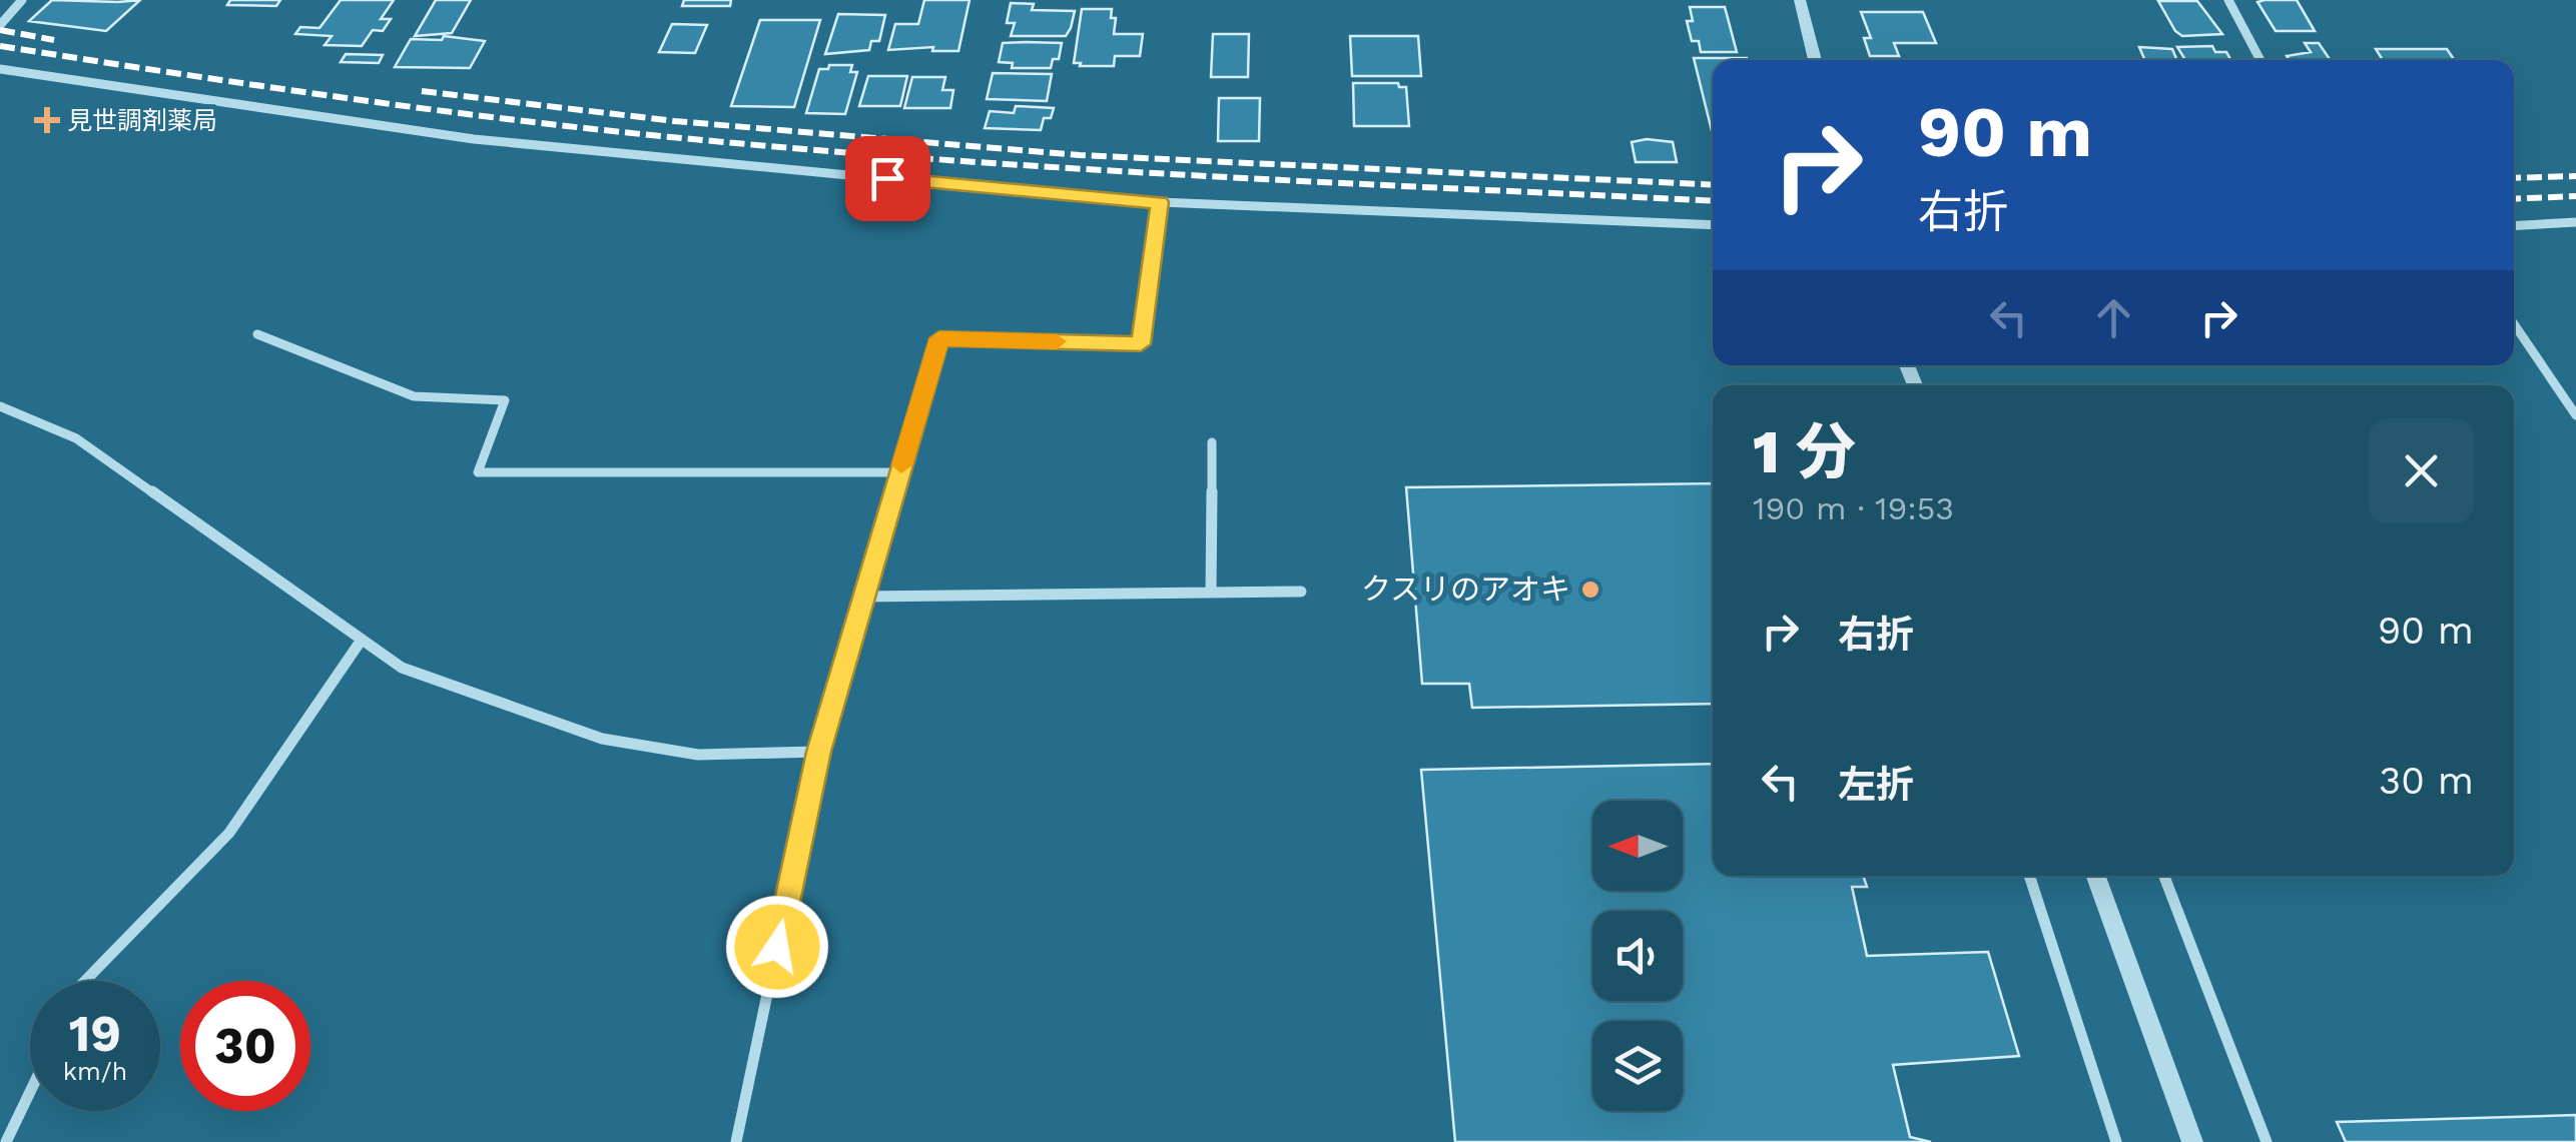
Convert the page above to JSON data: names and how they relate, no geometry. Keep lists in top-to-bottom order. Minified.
{"places":{"health":["見世調剤薬局"],"other":["クスリのアオキ"]},"north":"left","page":{"turn":["90 m","右折"],"heading":["1 分","190 m · 19:53"],"list":[{"name":"右折","value":"90 m"},{"name":"左折","value":"30 m"}],"speed":"19 km/h","limit":"30"}}
